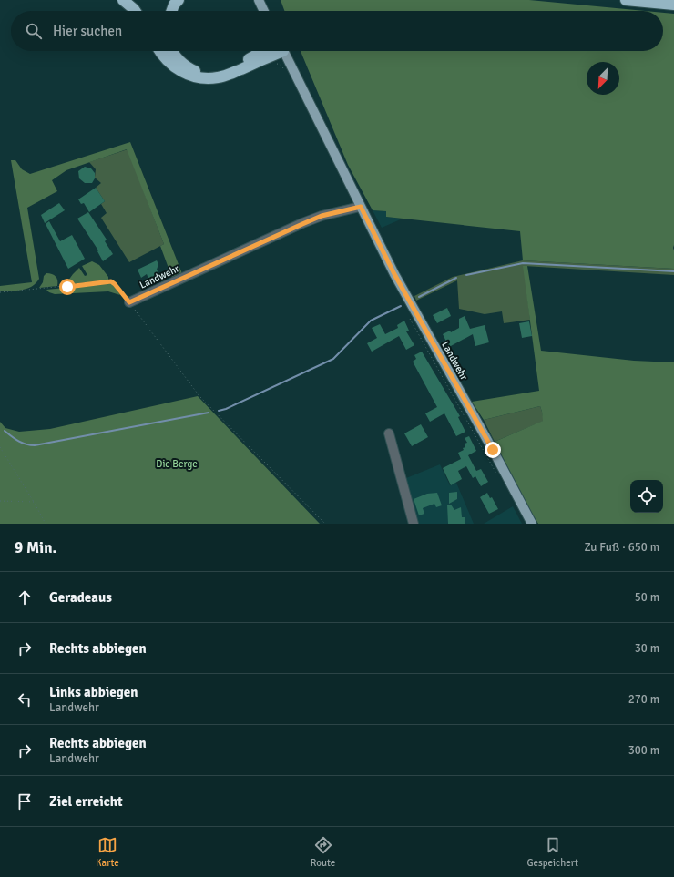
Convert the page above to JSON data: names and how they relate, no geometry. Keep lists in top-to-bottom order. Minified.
{"streets":{"main road":["Landwehr"]},"parks":["Die Berge"],"north":"bottom left","page":{"search":"Hier suchen","heading":["9 Min.","Zu Fuß · 650 m"],"list":[["Geradeaus","50 m"],["Rechts abbiegen","30 m"],["Links abbiegen","Landwehr","270 m"],["Rechts abbiegen","Landwehr","300 m"],"Ziel erreicht"],"nav":["Karte","Route","Gespeichert"]}}
